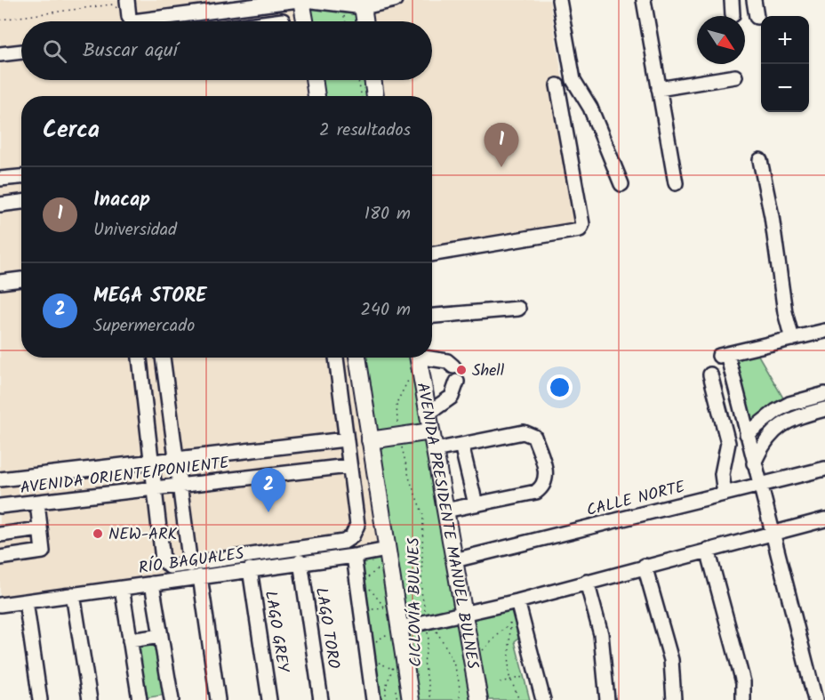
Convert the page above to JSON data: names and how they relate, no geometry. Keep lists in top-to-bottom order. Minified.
{"streets":{"main road":["AVENIDA PRESIDENTE MANUEL BULNES"],"street":["AVENIDA ORIENTE/PONIENTE","CALLE NORTE","RÍO BAGUALES","LAGO TORO","LAGO GREY"],"path":["CICLOVÍA BULNES"]},"crossings":[["CALLE NORTE","AVENIDA PRESIDENTE MANUEL BULNES"],["RÍO BAGUALES","LAGO TORO"],["RÍO BAGUALES","LAGO GREY"]],"places":["Shell","NEW-ARK"],"north":"bottom right","page":{"map_buttons":["+","−"],"search":"Buscar aquí","heading":["Cerca","2 resultados"],"pins":["1","2"],"list":[{"mark":"1","name":"Inacap","note":"Universidad","value":"180 m"},{"mark":"2","name":"MEGA STORE","note":"Supermercado","value":"240 m"}]}}
